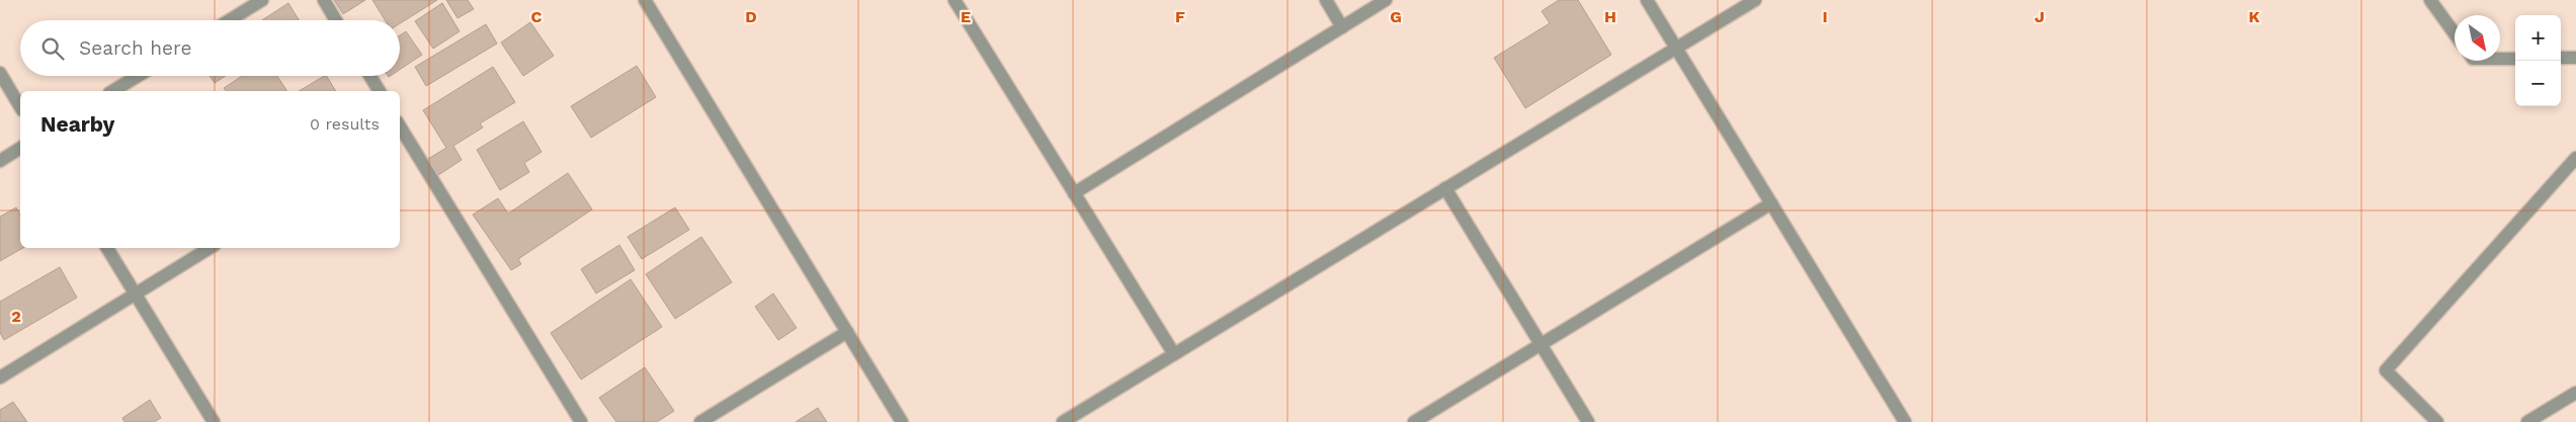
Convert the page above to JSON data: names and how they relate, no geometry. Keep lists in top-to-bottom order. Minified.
{"north":"bottom right","page":{"map_buttons":["+","−"],"search":"Search here","heading":["Nearby","0 results"]},"grid":{"columns":["C","D","E","F","G","H","I","J","K"],"rows":["2"]}}
